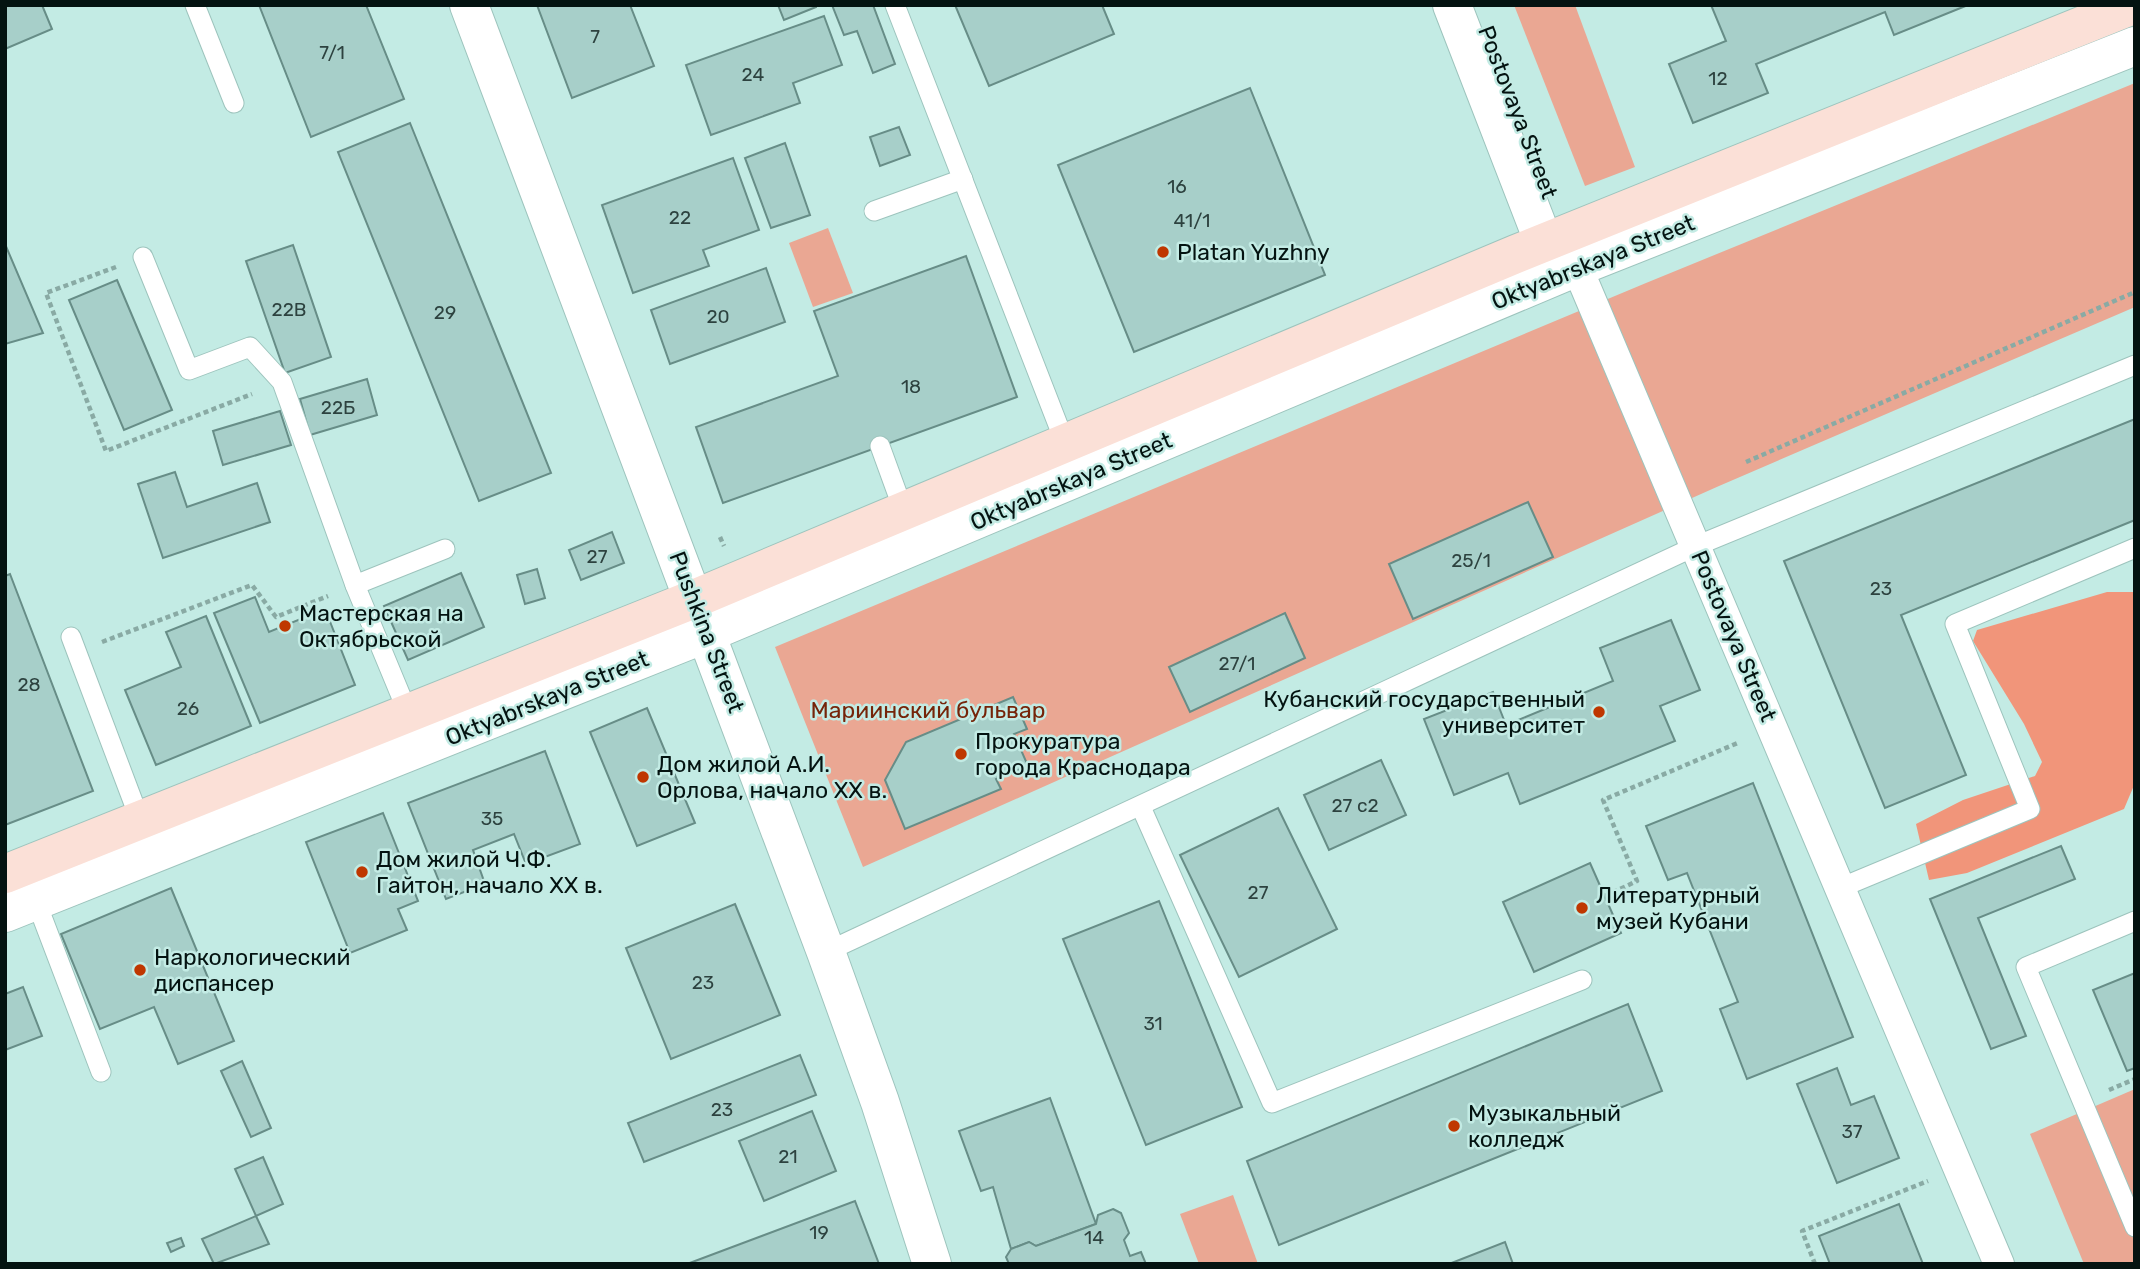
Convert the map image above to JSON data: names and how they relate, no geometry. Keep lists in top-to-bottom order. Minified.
{"streets":{"main road":["Oktyabrskaya Street"],"street":["Postovaya Street","Pushkina Street"]},"crossings":[["Postovaya Street","Oktyabrskaya Street"],["Oktyabrskaya Street","Pushkina Street"]],"parks":["Мариинский бульвар"],"places":["Platan Yuzhny","Мастерская на Октябрьской","Кубанский государственный университет","Прокуратура города Краснодара","Дом жилой А.И. Орлова, начало XX в.","Дом жилой Ч.Ф. Гайтон, начало XX в.","Литературный музей Кубани","Наркологический диспансер","Музыкальный колледж"],"house_numbers":["7","7/1","24","12","16","22","41/1","22В","29","20","18","22Б","27","25/1","23","27/1","28","26","27 с2","35","27","23","31","23","37","21","19","14"]}
